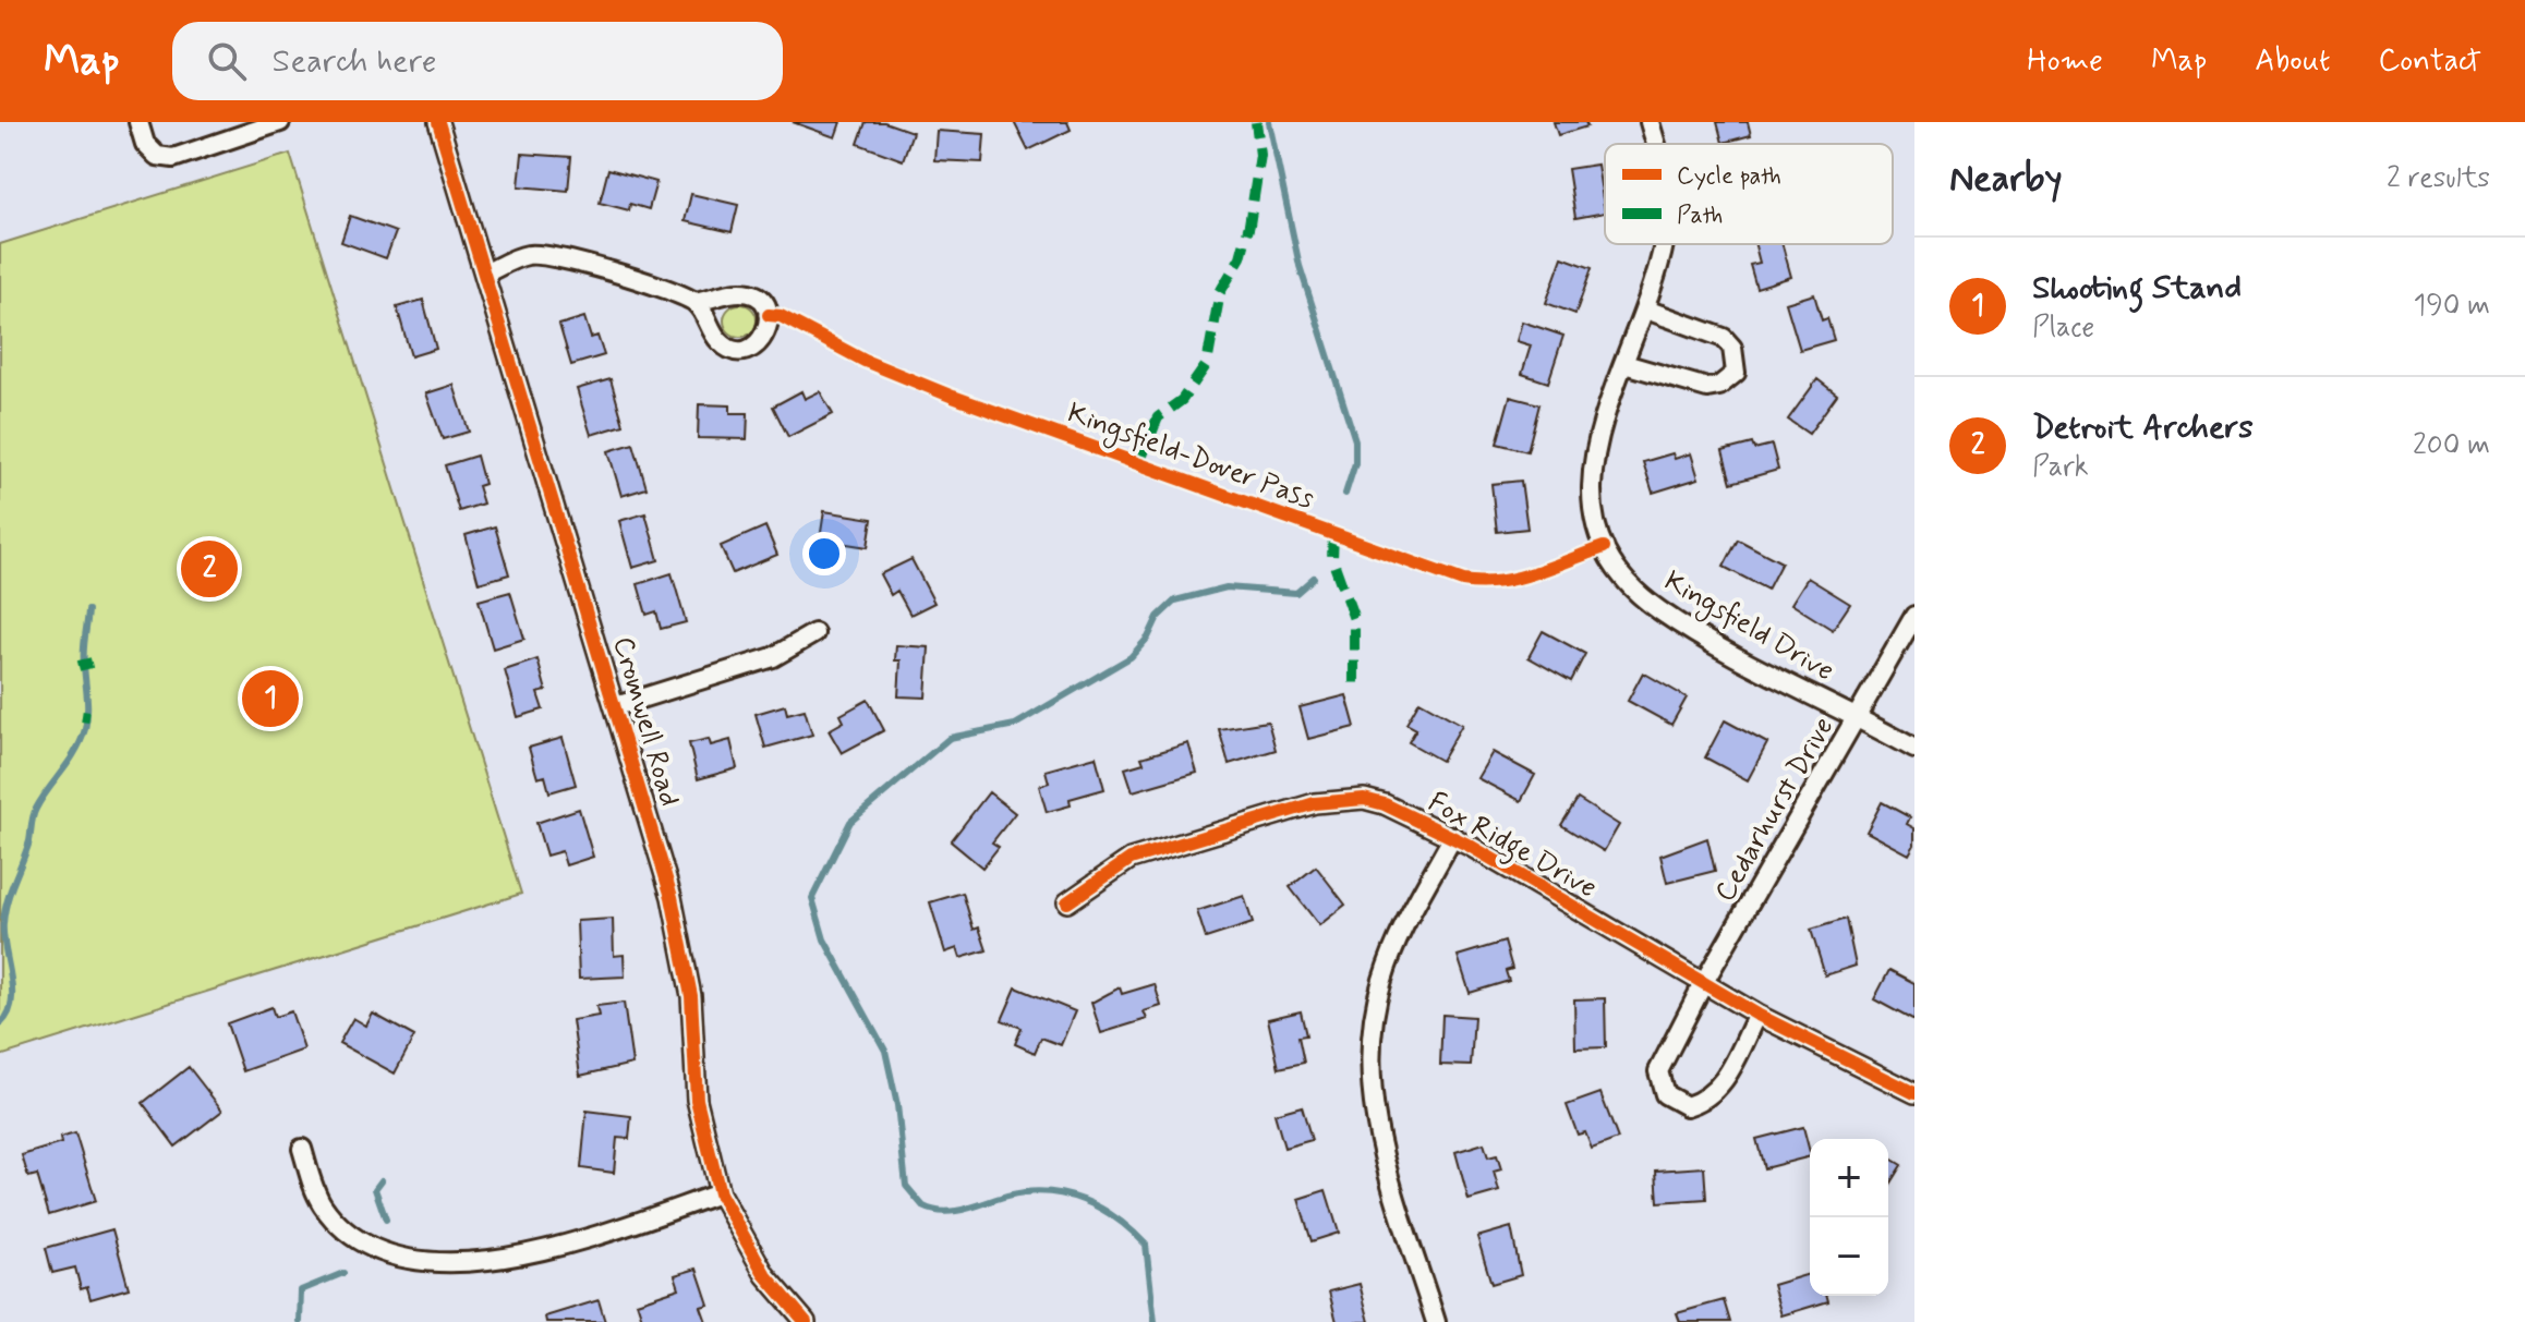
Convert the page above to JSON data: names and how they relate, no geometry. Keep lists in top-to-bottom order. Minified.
{"streets":{"street":["Kingsfield Drive","Cromwell Road","Cedarhurst Drive","Fox Ridge Drive"],"cycle path":["Kingsfield-Dover Pass"]},"crossings":[["Kingsfield Drive","Cedarhurst Drive"],["Cedarhurst Drive","Fox Ridge Drive"]],"legend":["Cycle path","Path"],"page":{"header":"Map","search":"Search here","nav":["Home","Map","About","Contact"],"heading":["Nearby","2 results"],"list":[{"mark":"1","name":"Shooting Stand","note":"Place","value":"190 m"},{"mark":"2","name":"Detroit Archers","note":"Park","value":"200 m"}],"pins":["2","1"],"map_buttons":["+","−"]}}
